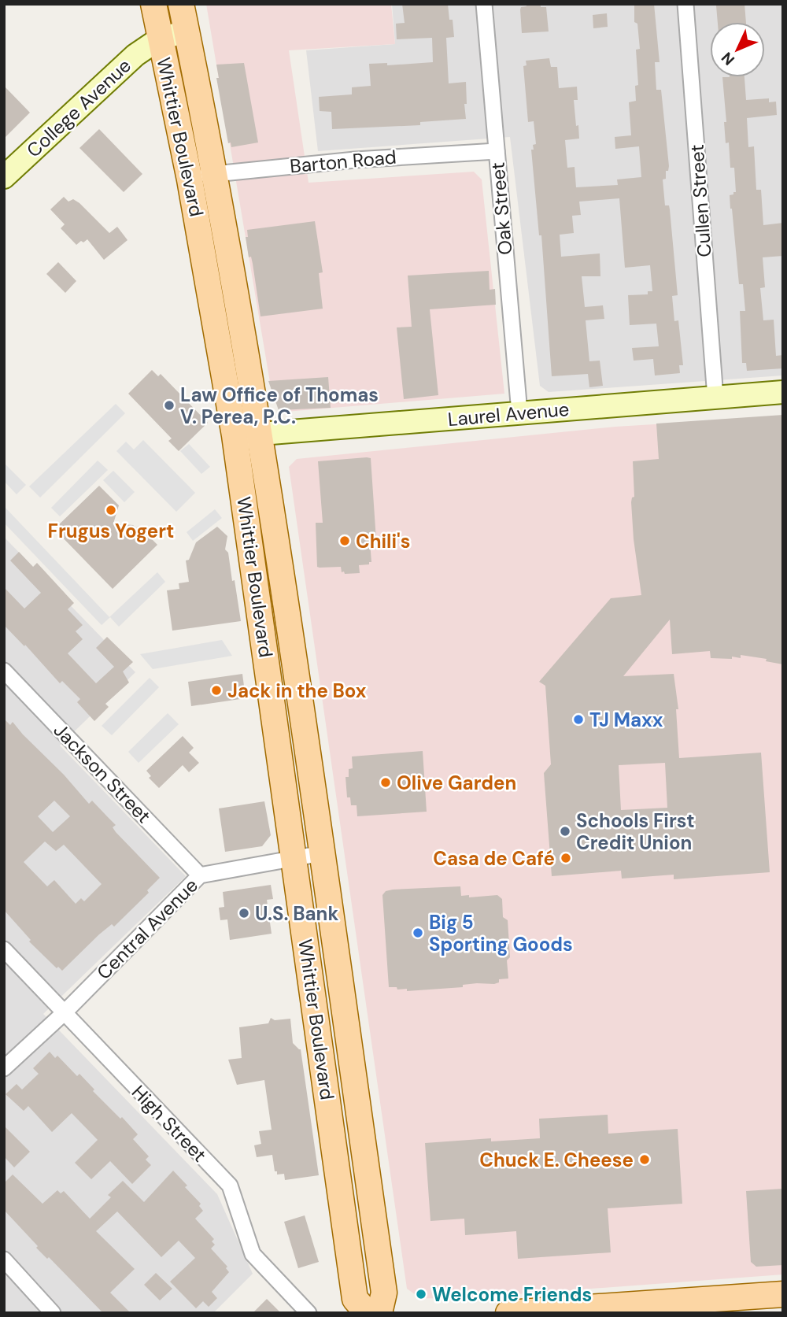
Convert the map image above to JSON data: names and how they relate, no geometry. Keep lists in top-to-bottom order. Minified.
{"streets":{"main road":["Whittier Boulevard"],"street":["College Avenue","Barton Road","Cullen Street","Oak Street","Laurel Avenue","Jackson Street","Central Avenue","High Street"]},"crossings":[["College Avenue","Whittier Boulevard"],["Whittier Boulevard","Barton Road"],["Whittier Boulevard","Laurel Avenue"],["Whittier Boulevard","Central Avenue"],["Barton Road","Oak Street"],["Cullen Street","Laurel Avenue"],["Oak Street","Laurel Avenue"],["Jackson Street","Central Avenue"],["Central Avenue","High Street"]],"places":["Law Office of Thomas V. Perea, P.C.","Frugus Yogert","Chili's","Jack in the Box","TJ Maxx","Olive Garden","Schools First Credit Union","Casa de Café","U.S. Bank","Big 5 Sporting Goods","Chuck E. Cheese","Welcome Friends"],"north":"bottom left"}
